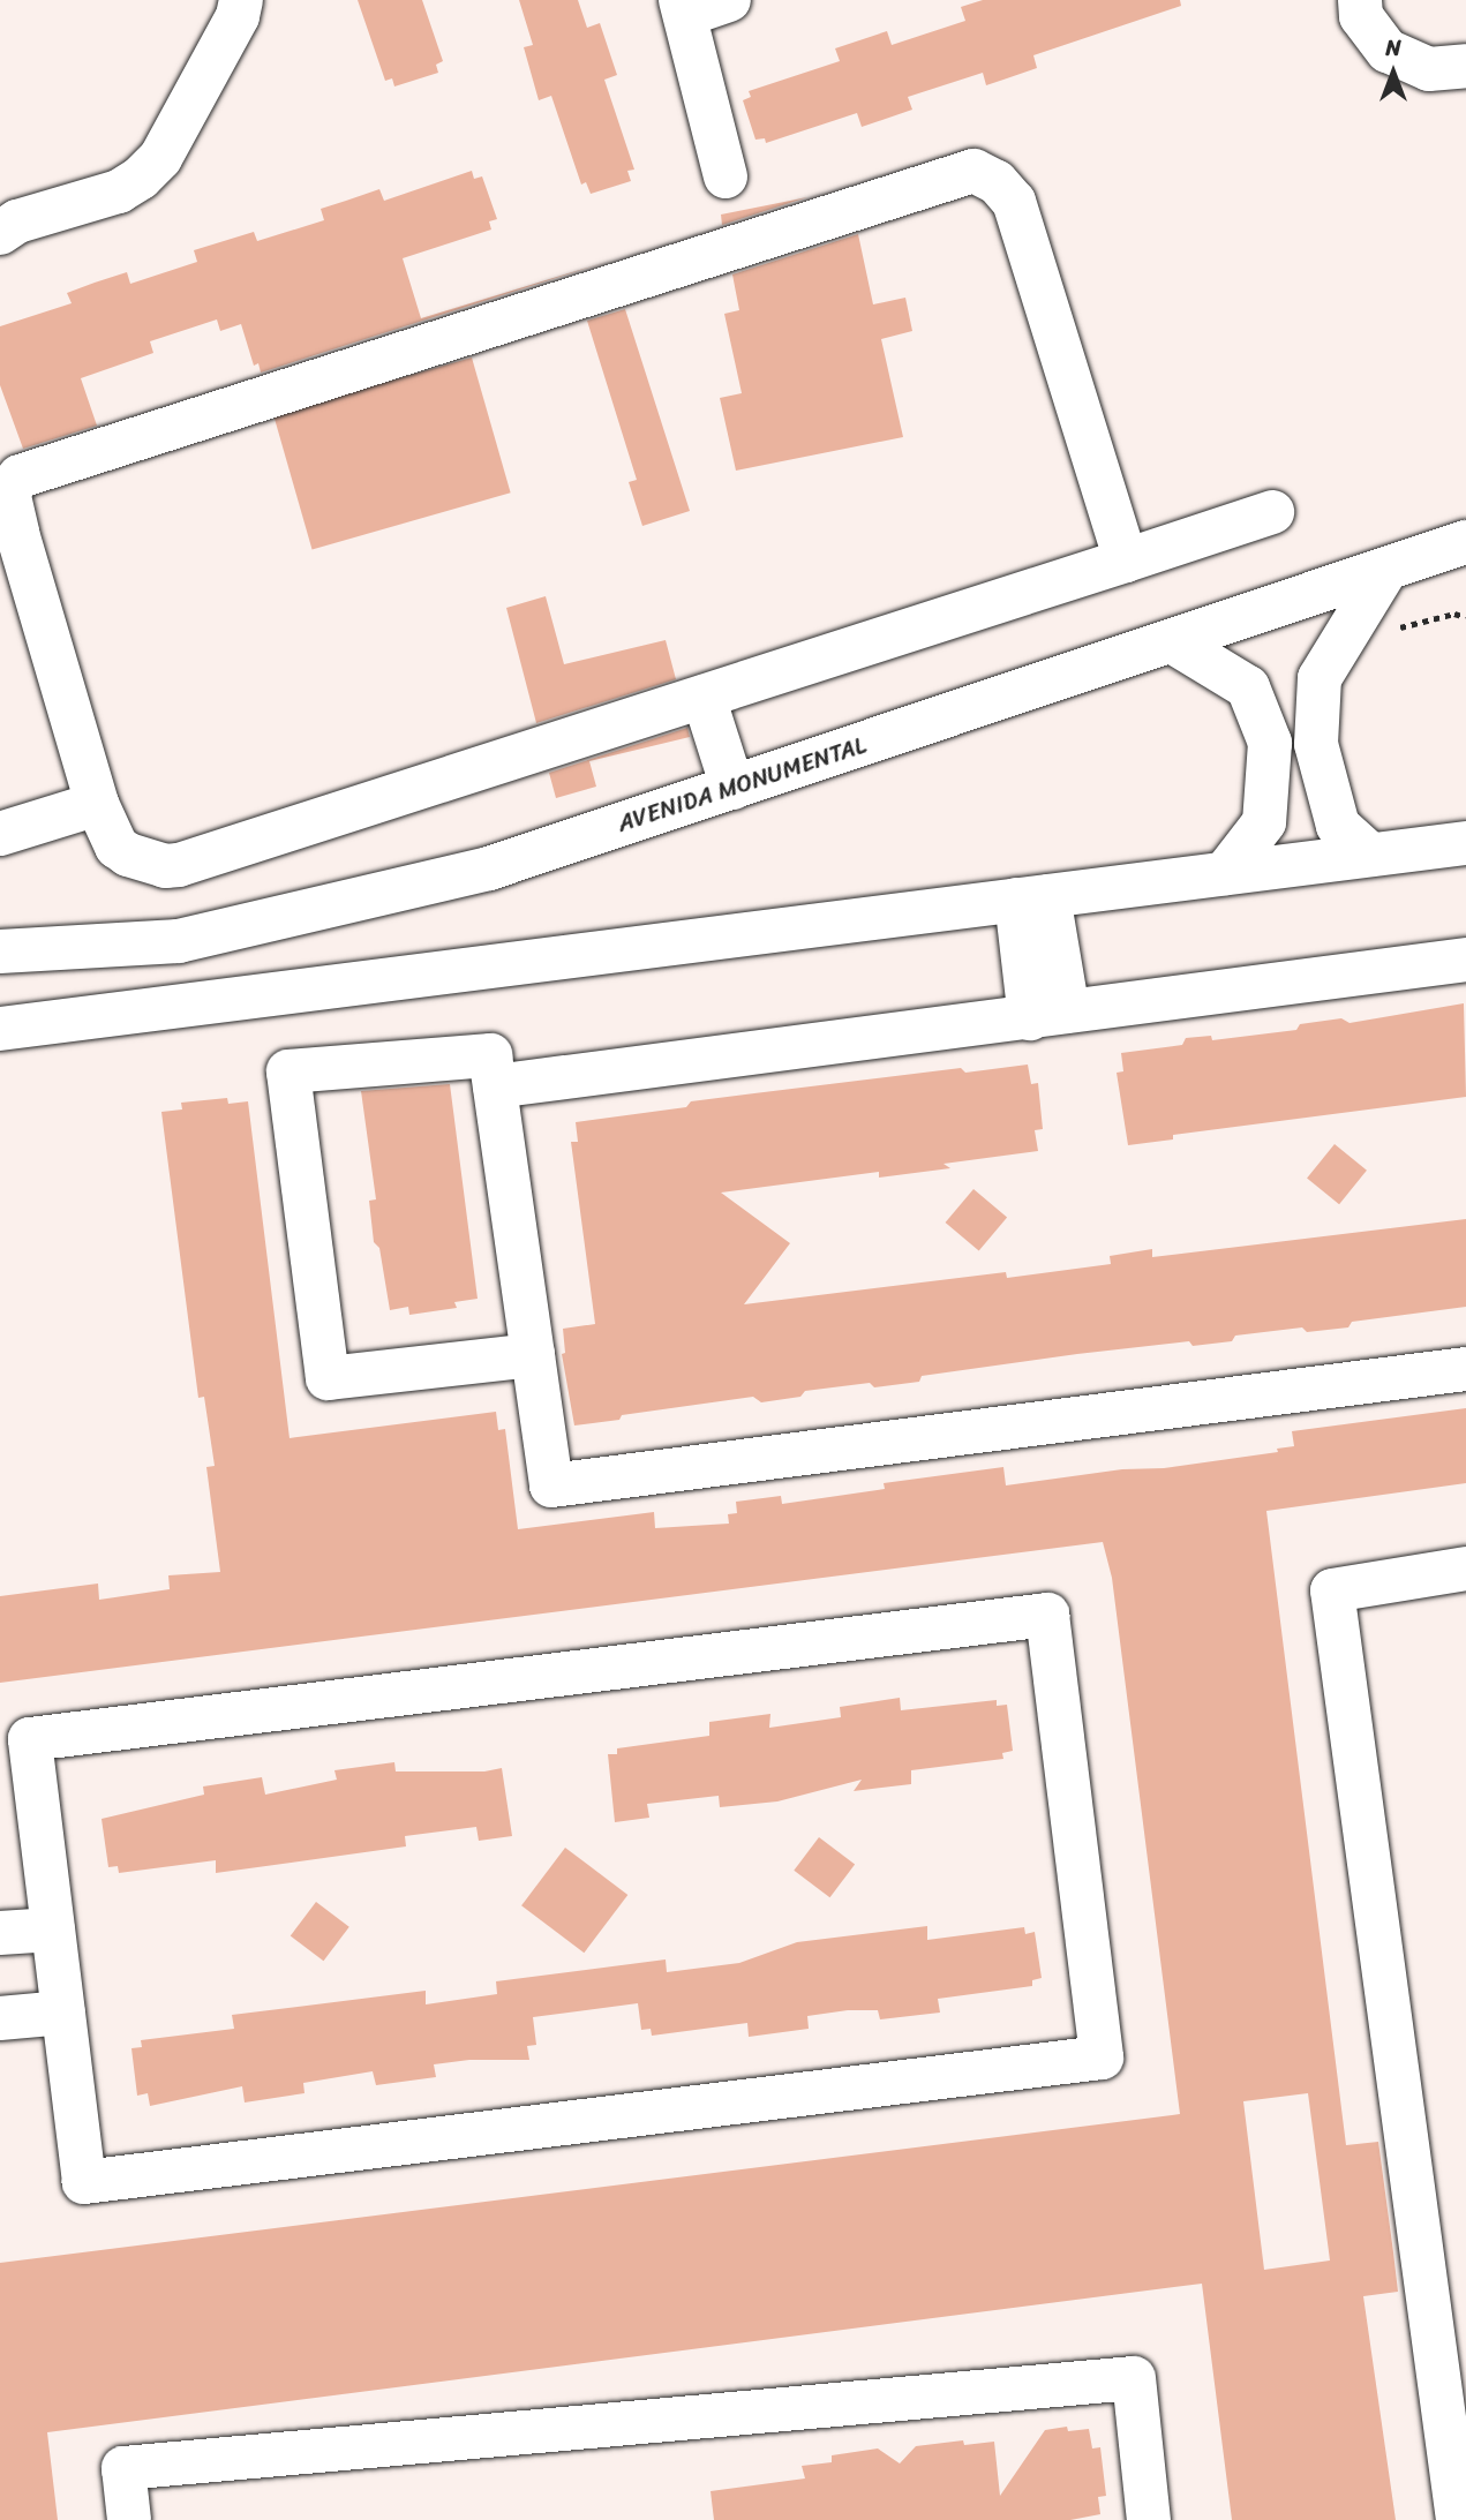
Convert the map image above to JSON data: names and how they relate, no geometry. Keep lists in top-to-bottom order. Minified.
{"streets":{"street":["AVENIDA MONUMENTAL"]},"north":"top"}
